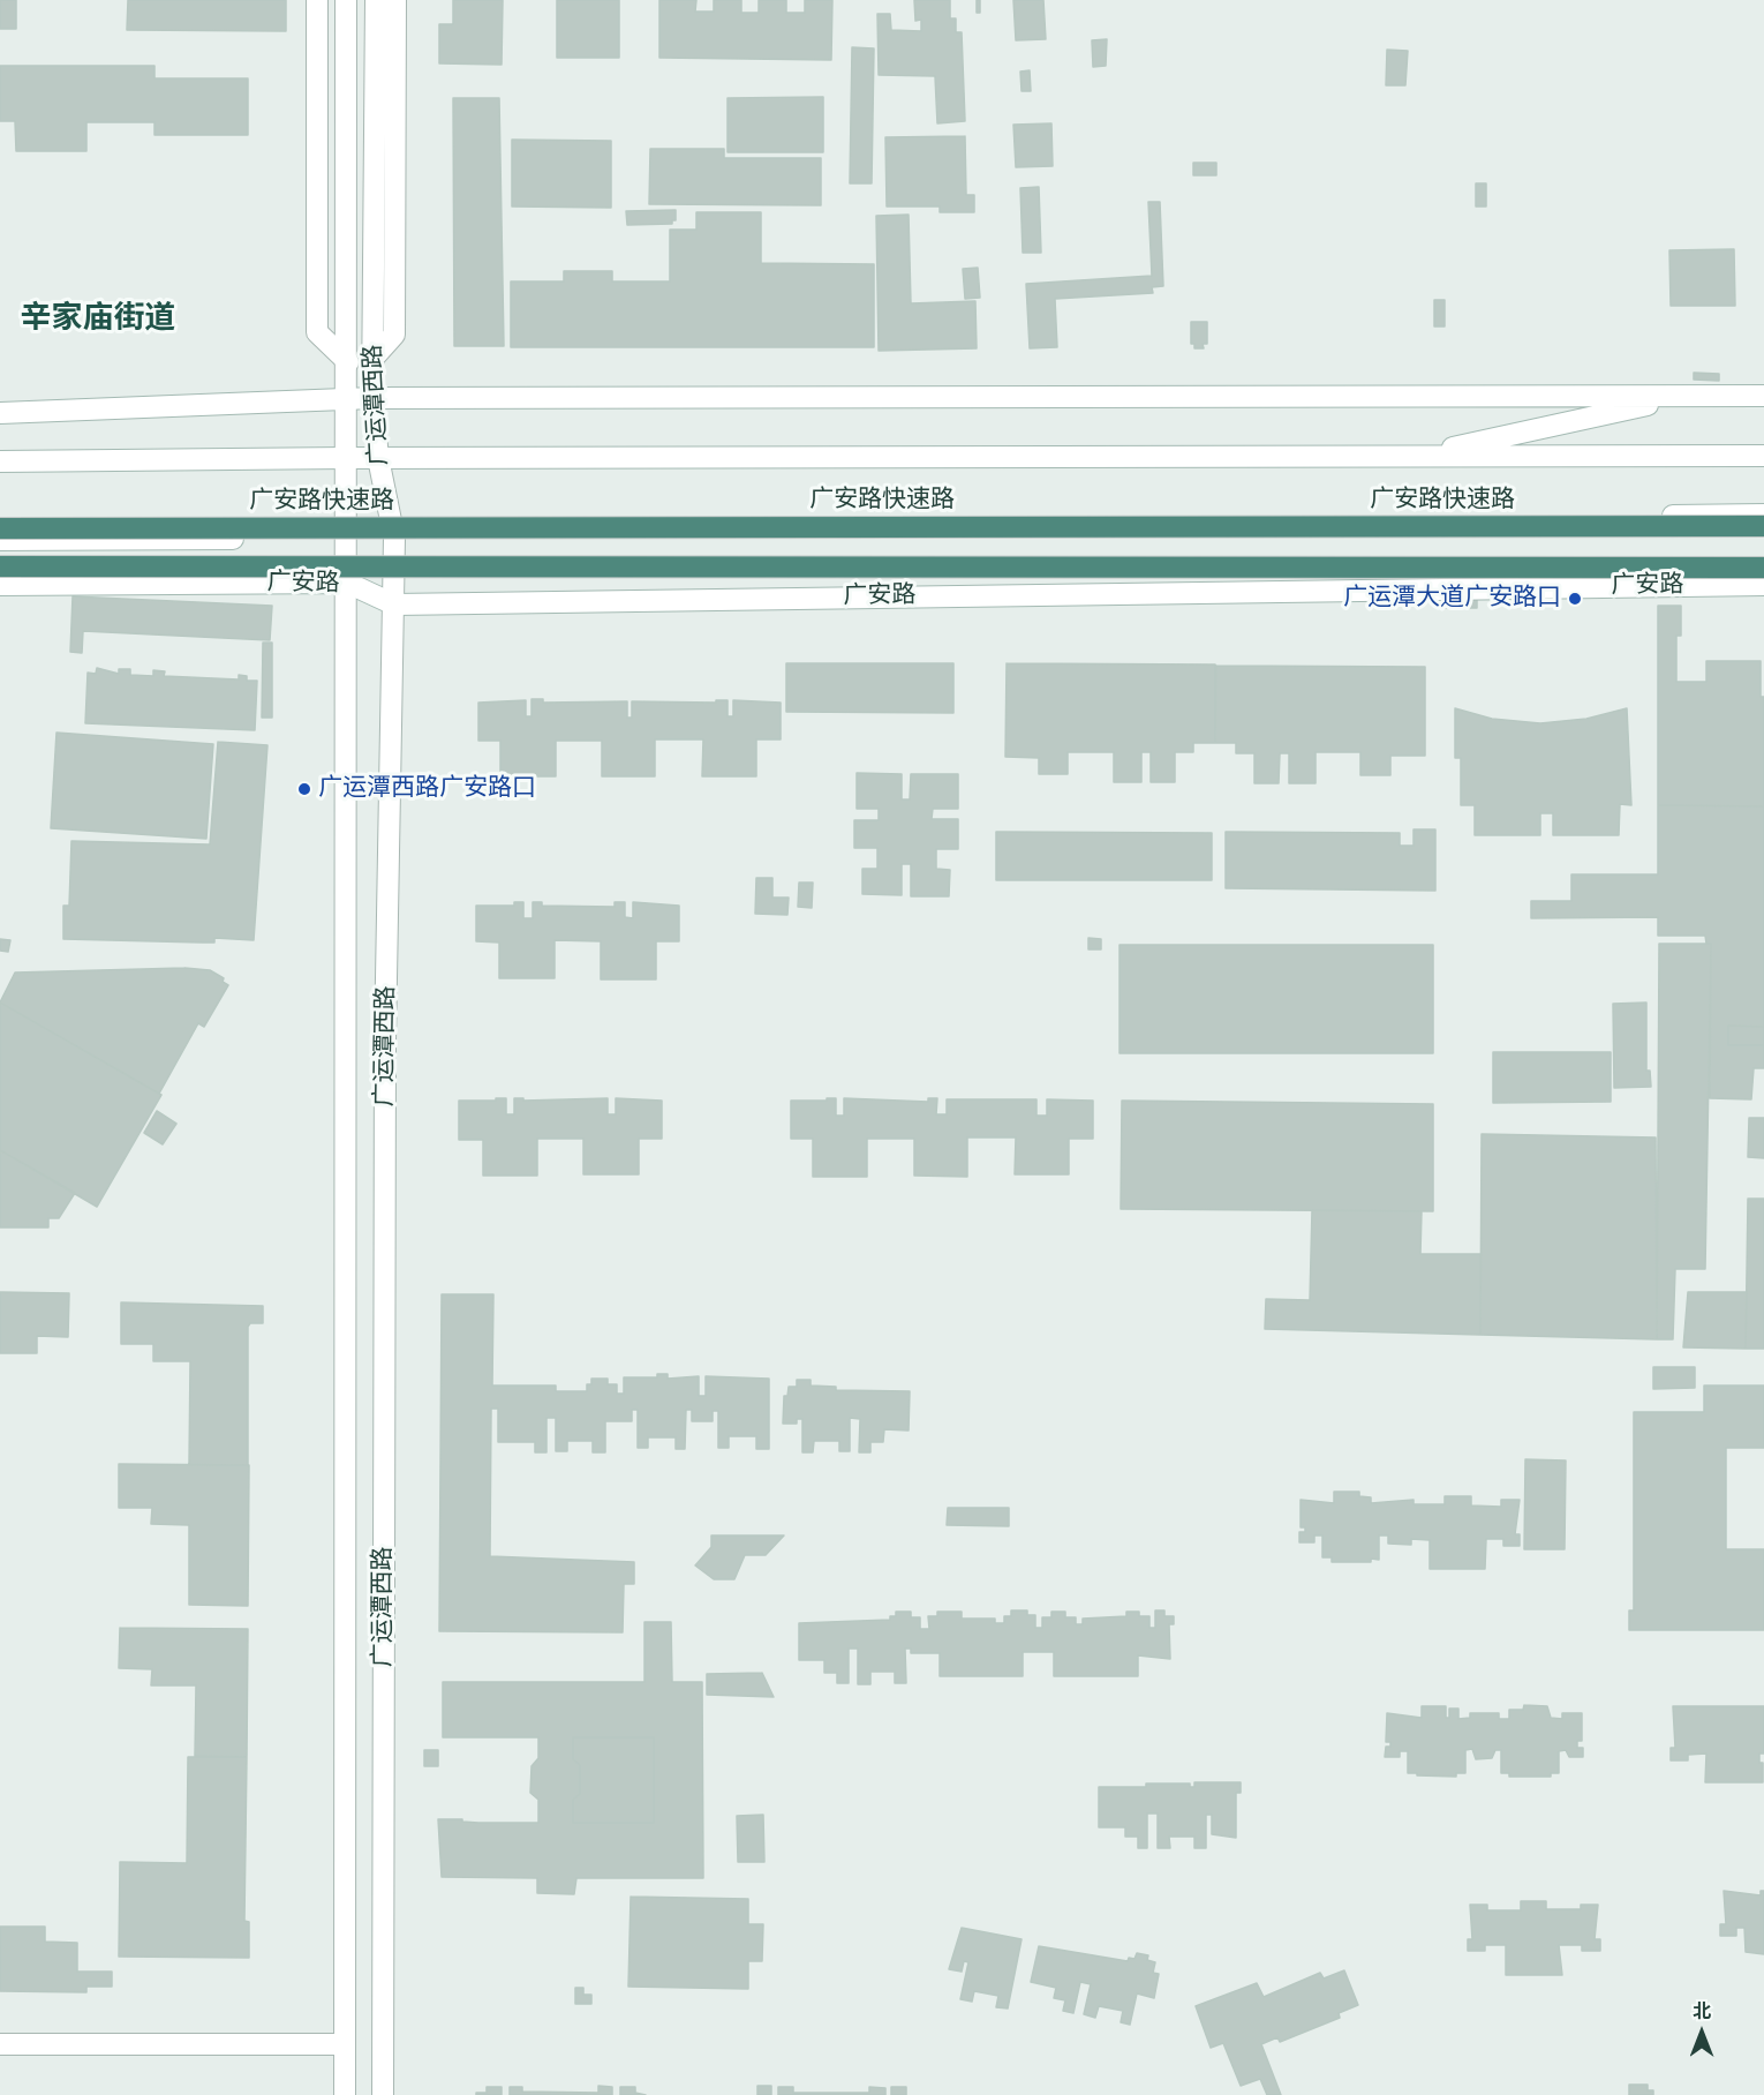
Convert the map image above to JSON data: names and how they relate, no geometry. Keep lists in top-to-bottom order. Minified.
{"streets":{"highway":["广安路快速路"],"main road":["广运潭西路","广安路"]},"crossings":[["广运潭西路","广安路"]],"districts":["辛家庙街道"],"places":["广运潭大道广安路口","广运潭西路广安路口"],"north":"top"}
